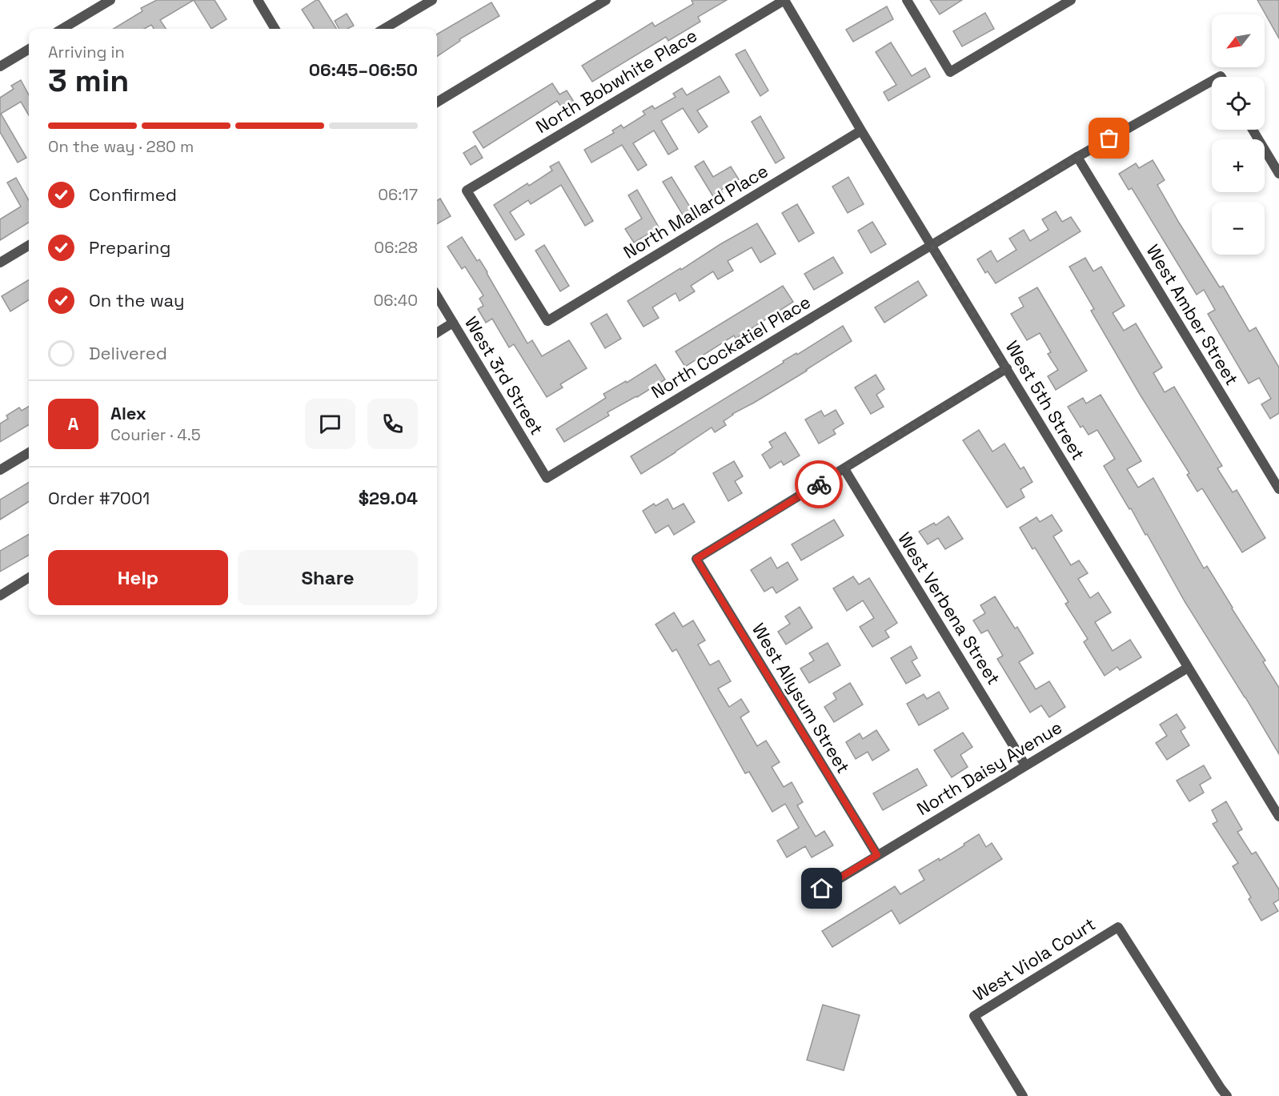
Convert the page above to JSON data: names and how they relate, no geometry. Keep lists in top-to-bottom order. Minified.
{"streets":{"street":["North Bobwhite Place","North Mallard Place","West Amber Street","North Cockatiel Place","West 3rd Street","West 5th Street","West Verbena Street","West Allysum Street","North Daisy Avenue","West Viola Court"]},"crossings":[["North Bobwhite Place","North Mallard Place"],["North Bobwhite Place","West 5th Street"],["North Mallard Place","West 5th Street"],["West Amber Street","North Cockatiel Place"],["North Cockatiel Place","West 3rd Street"],["North Cockatiel Place","West 5th Street"],["West 5th Street","North Daisy Avenue"],["West Verbena Street","West Allysum Street"],["West Verbena Street","North Daisy Avenue"],["West Allysum Street","North Daisy Avenue"]],"north":"bottom left","page":{"map_buttons":["+","−"],"heading":["3 min","Arriving in","06:45–06:50"],"panel":["Alex","Courier · 4.5","Order #7001","$29.04"],"bar":"On the way · 280 m","list":[["Confirmed","06:17"],["Preparing","06:28"],["On the way","06:40"],"Delivered"],"round":"A","buttons":["Help","Share"]}}
